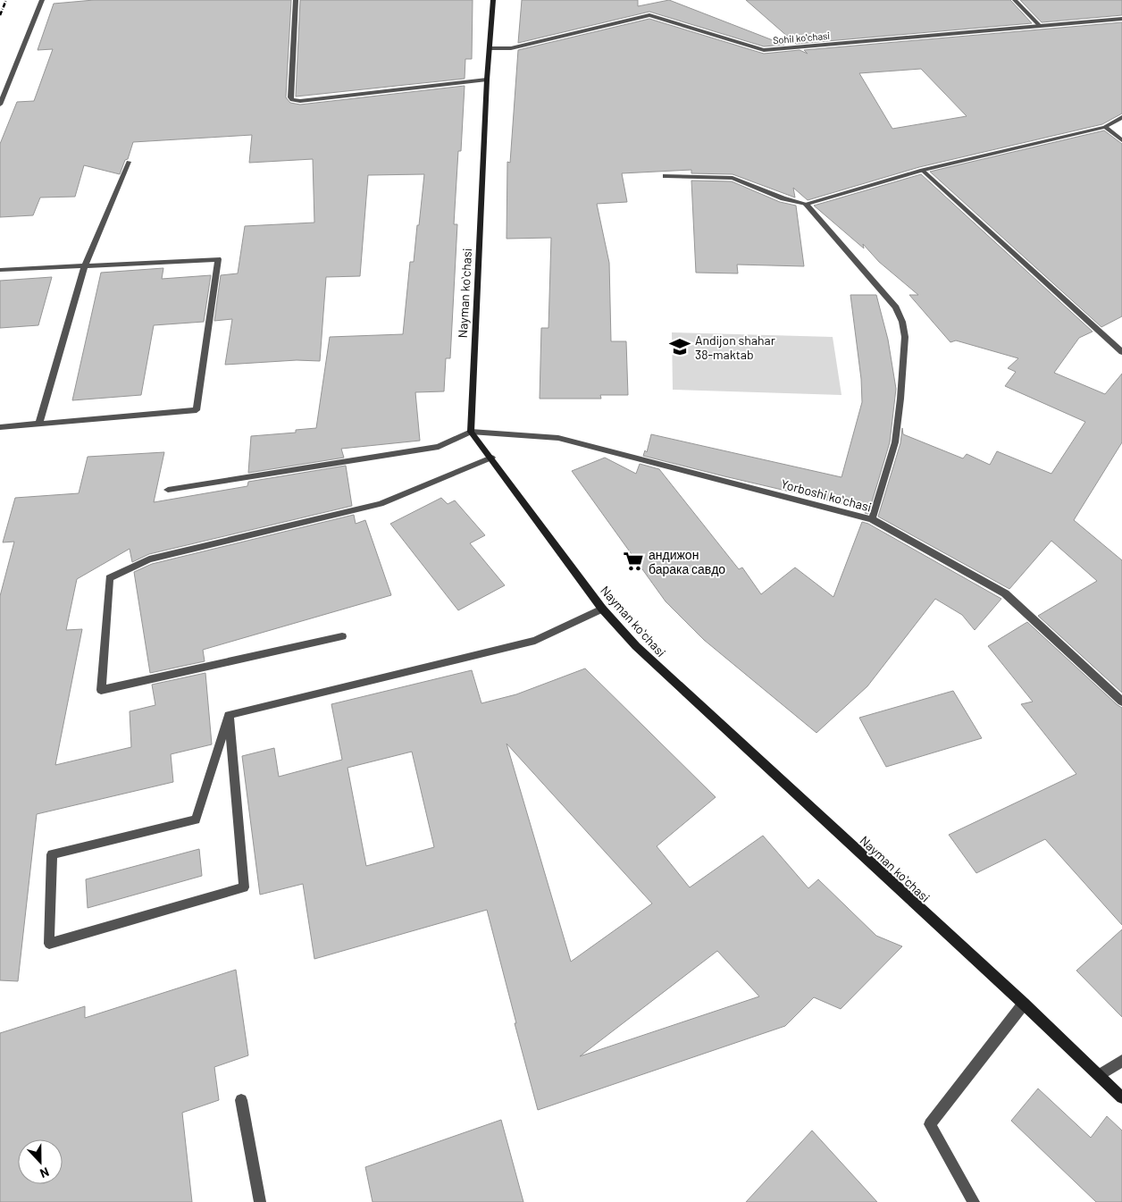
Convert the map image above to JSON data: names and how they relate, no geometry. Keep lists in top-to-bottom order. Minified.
{"streets":{"main road":["Nayman koʻchasi"],"street":["Sohil koʻchasi","Yorboshi koʻchasi"]},"crossings":[["Sohil koʻchasi","Nayman koʻchasi"],["Nayman koʻchasi","Yorboshi koʻchasi"]],"places":{"school or university":["Andijon shahar 38-maktab"],"supermarket":["андижон барака савдо"]},"north":"bottom"}
